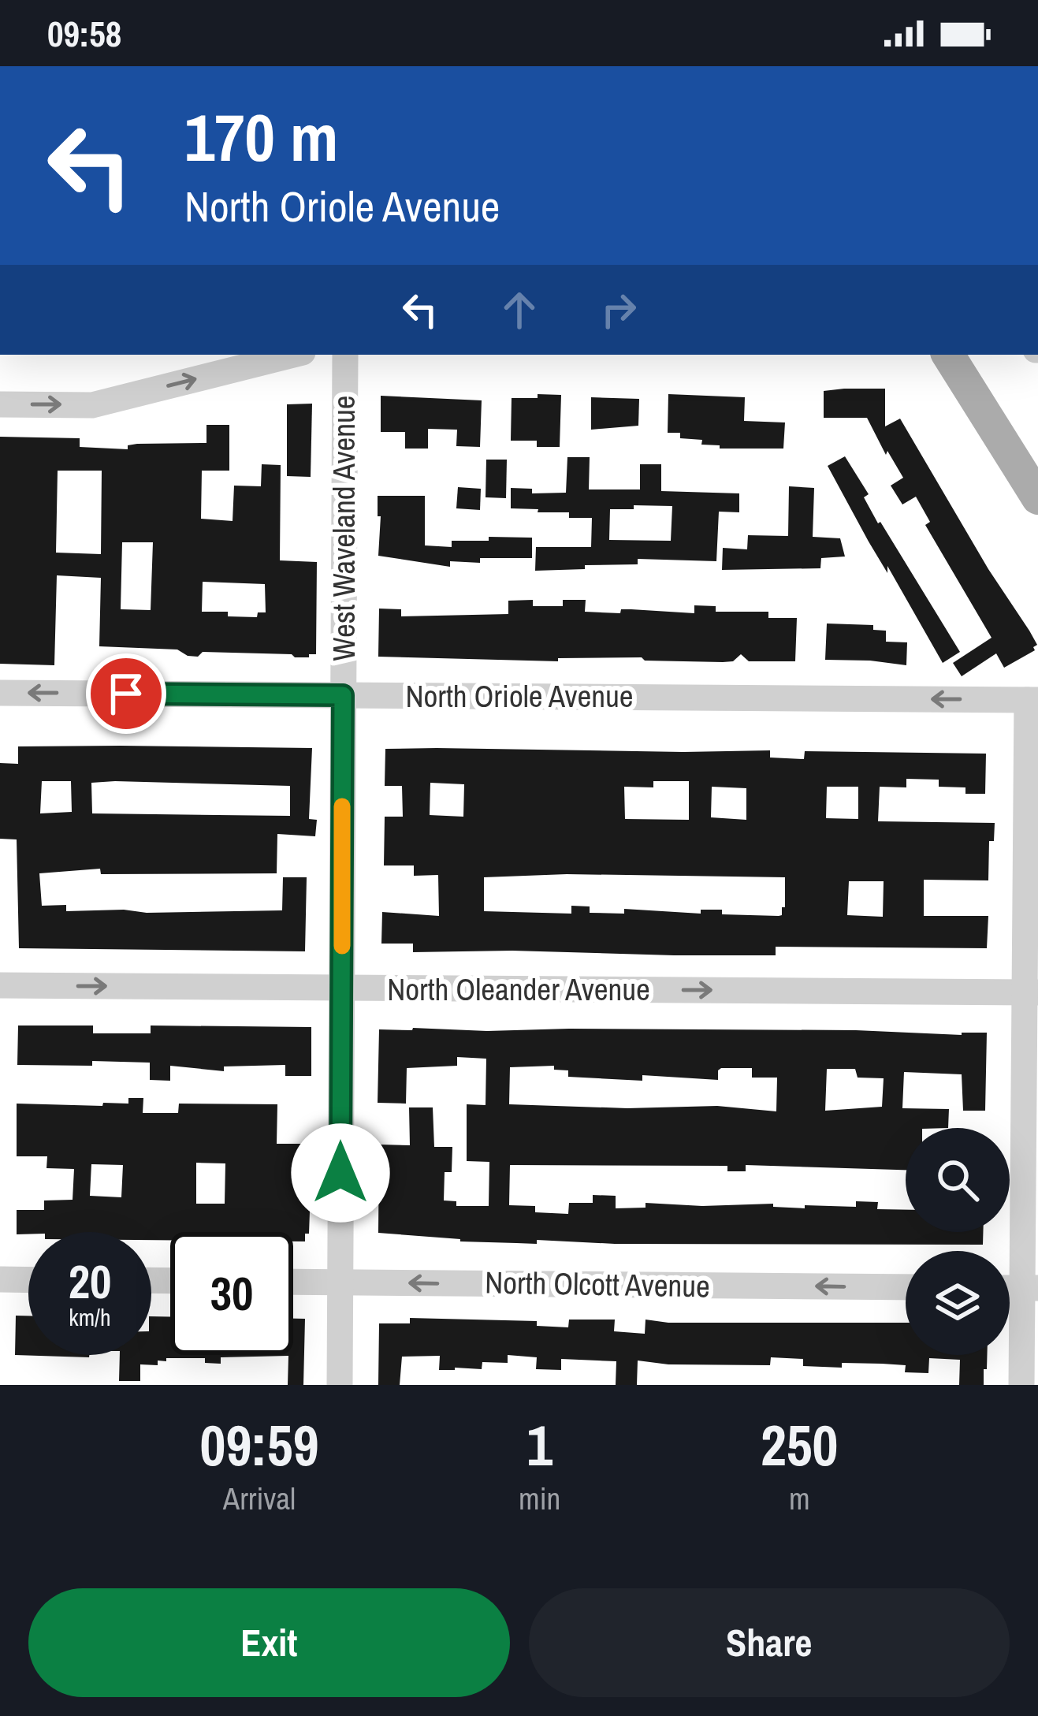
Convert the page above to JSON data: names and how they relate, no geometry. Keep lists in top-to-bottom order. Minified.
{"streets":{"street":["West Waveland Avenue","North Oriole Avenue","North Oleander Avenue","North Olcott Avenue"]},"crossings":[["West Waveland Avenue","North Oriole Avenue"],["West Waveland Avenue","North Oleander Avenue"],["West Waveland Avenue","North Olcott Avenue"]],"one_way":["North Oriole Avenue","North Oleander Avenue","North Olcott Avenue"],"page":{"status":"09:58","turn":["170 m","North Oriole Avenue"],"speed":"20 km/h","limit":"30","eta":["09:59","Arrival","1","min","250","m"],"buttons":["Exit","Share"]}}
